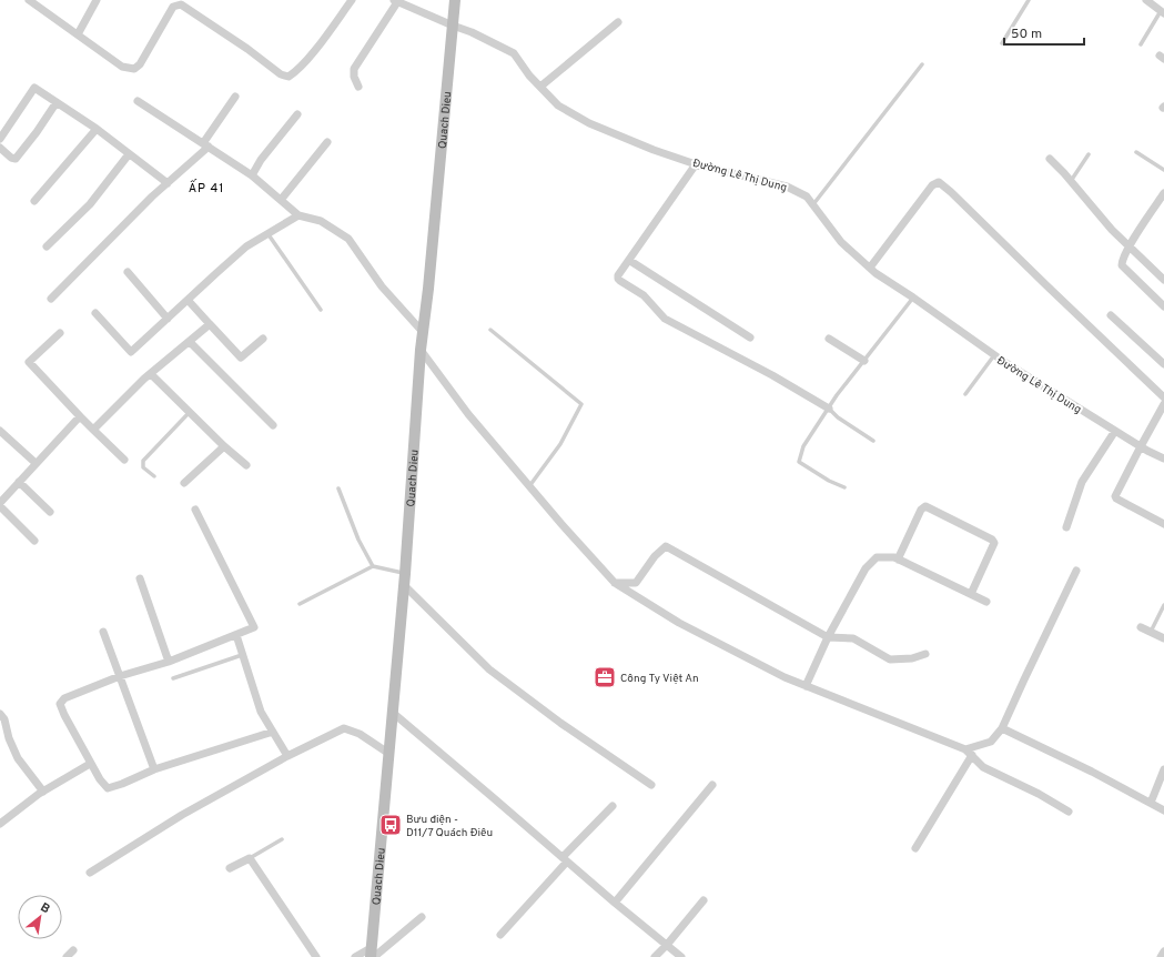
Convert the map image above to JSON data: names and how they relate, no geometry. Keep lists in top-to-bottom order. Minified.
{"streets":{"main road":["Quach Dieu"],"street":["Đường Lê Thị Dung"]},"crossings":[["Quach Dieu","Đường Lê Thị Dung"]],"districts":["ẤP 41"],"places":{"office":["Công Ty Việt An"],"bus stop":["Bưu điện - D11/7 Quách Điêu"]},"scale_bar":"50 m","north":"top right"}
